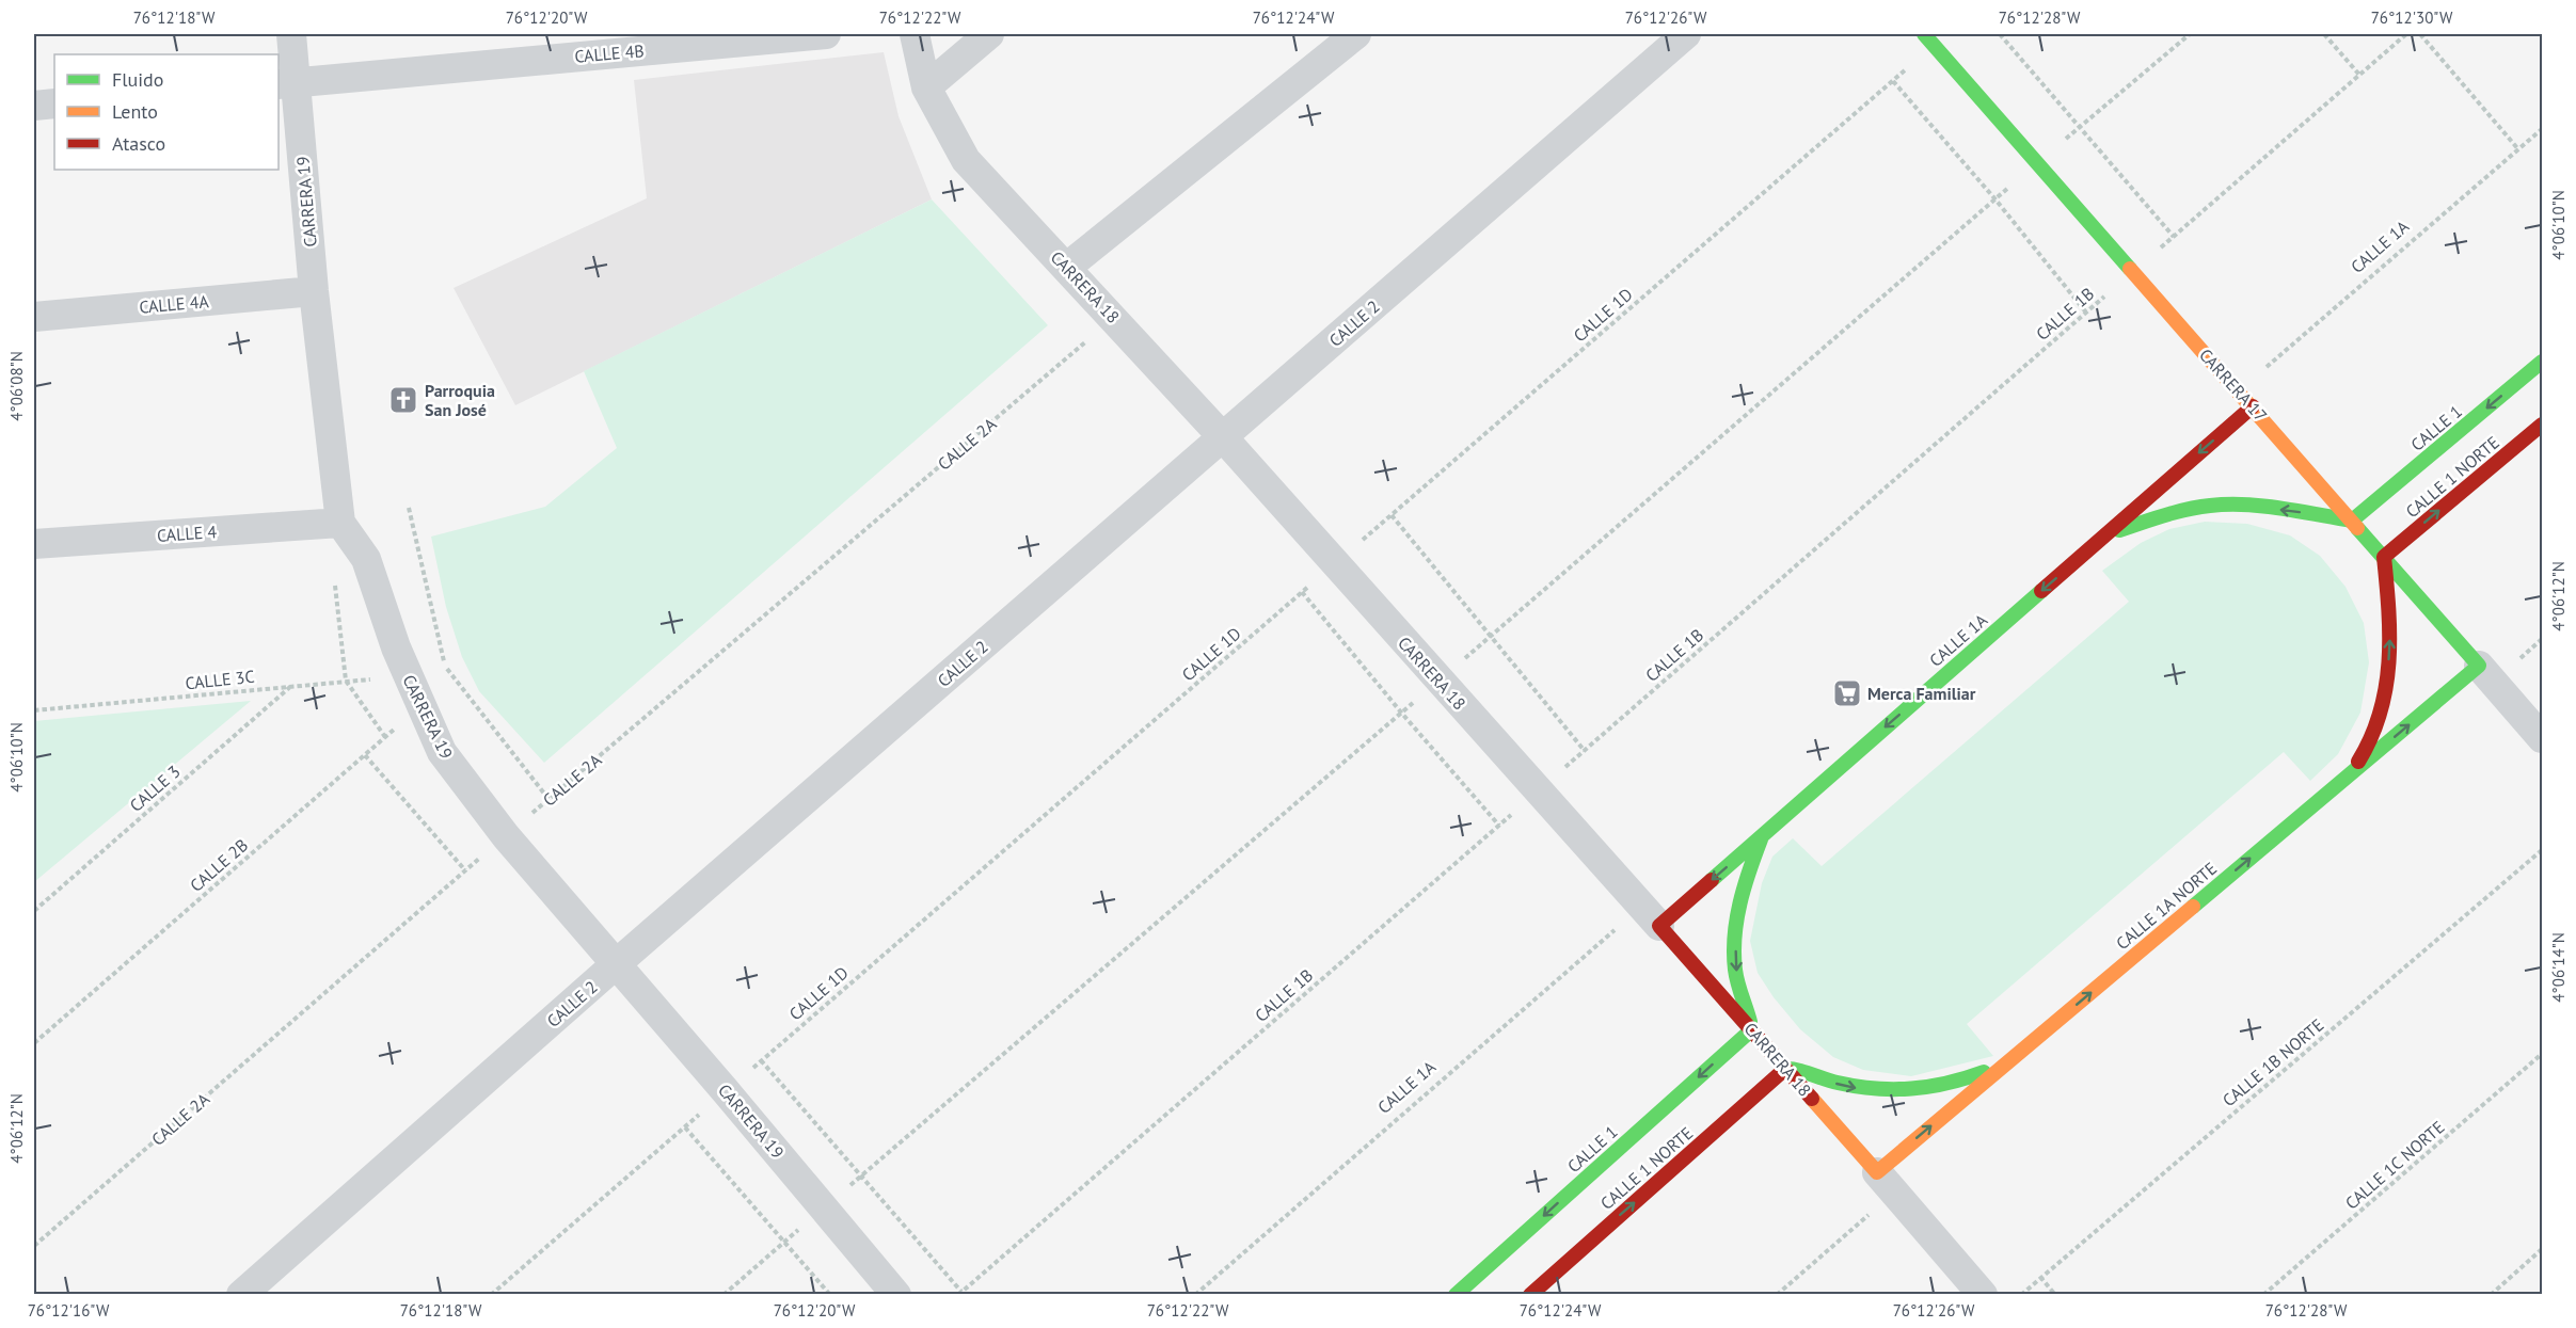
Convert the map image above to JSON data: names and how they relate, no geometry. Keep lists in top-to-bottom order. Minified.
{"streets":{"street":["CALLE 4B","CARRERA 19","CALLE 1A","CARRERA 18","CALLE 4A","CALLE 2","CARRERA 17","CALLE 1","CALLE 1 NORTE","CALLE 4","CALLE 1A NORTE"],"path":["CALLE 1B","CALLE 1D","CALLE 2A","CALLE 3C","CALLE 3","CALLE 2B","CALLE 1B NORTE","CALLE 1C NORTE"]},"crossings":[["CALLE 4B","CARRERA 19"],["CARRERA 19","CALLE 4A"],["CARRERA 19","CALLE 1D"],["CARRERA 19","CALLE 2"],["CARRERA 19","CALLE 2A"],["CARRERA 19","CALLE 4"],["CARRERA 19","CALLE 3C"],["CARRERA 19","CALLE 2B"],["CALLE 1A","CARRERA 18"],["CALLE 1A","CARRERA 17"],["CARRERA 18","CALLE 1B"],["CARRERA 18","CALLE 1D"],["CARRERA 18","CALLE 2"],["CARRERA 18","CALLE 1"],["CARRERA 18","CALLE 2A"],["CARRERA 18","CALLE 1 NORTE"],["CARRERA 18","CALLE 1A NORTE"],["CALLE 1B","CARRERA 17"],["CALLE 1D","CARRERA 17"],["CARRERA 17","CALLE 1"],["CARRERA 17","CALLE 1 NORTE"],["CARRERA 17","CALLE 1A NORTE"],["CALLE 3C","CALLE 3"]],"one_way":["CALLE 1A","CALLE 1","CALLE 1 NORTE","CALLE 1A NORTE"],"places":{"church":["Parroquia San José"],"supermarket":["Merca Familiar"]},"legend":["Fluido","Lento","Atasco"],"coordinates":["76°12'18\"W","76°12'20\"W","76°12'22\"W","76°12'24\"W","76°12'26\"W","76°12'28\"W","76°12'30\"W","4°06'10\"N","4°06'08\"N","4°06'12\"N","4°06'14\"N","76°12'16\"W"]}
